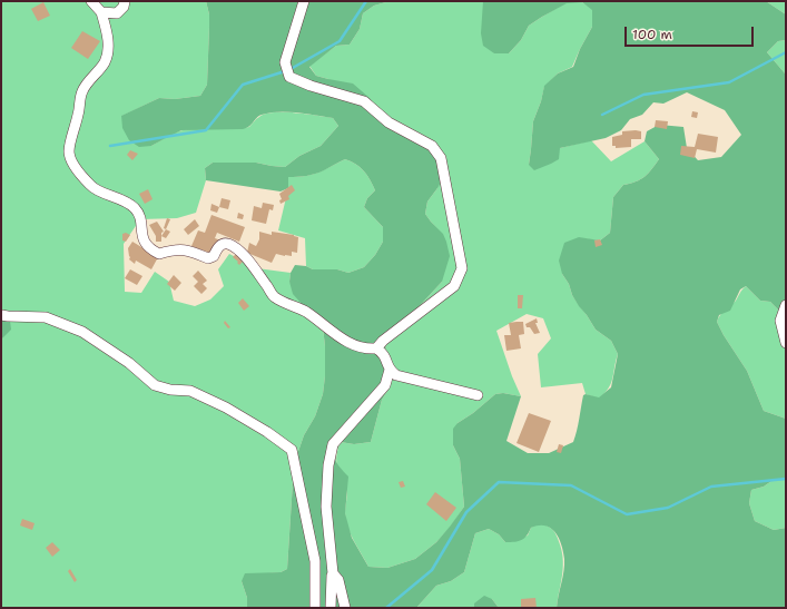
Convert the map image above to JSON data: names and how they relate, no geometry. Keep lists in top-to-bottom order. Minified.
{"scale_bar":"100 m"}
